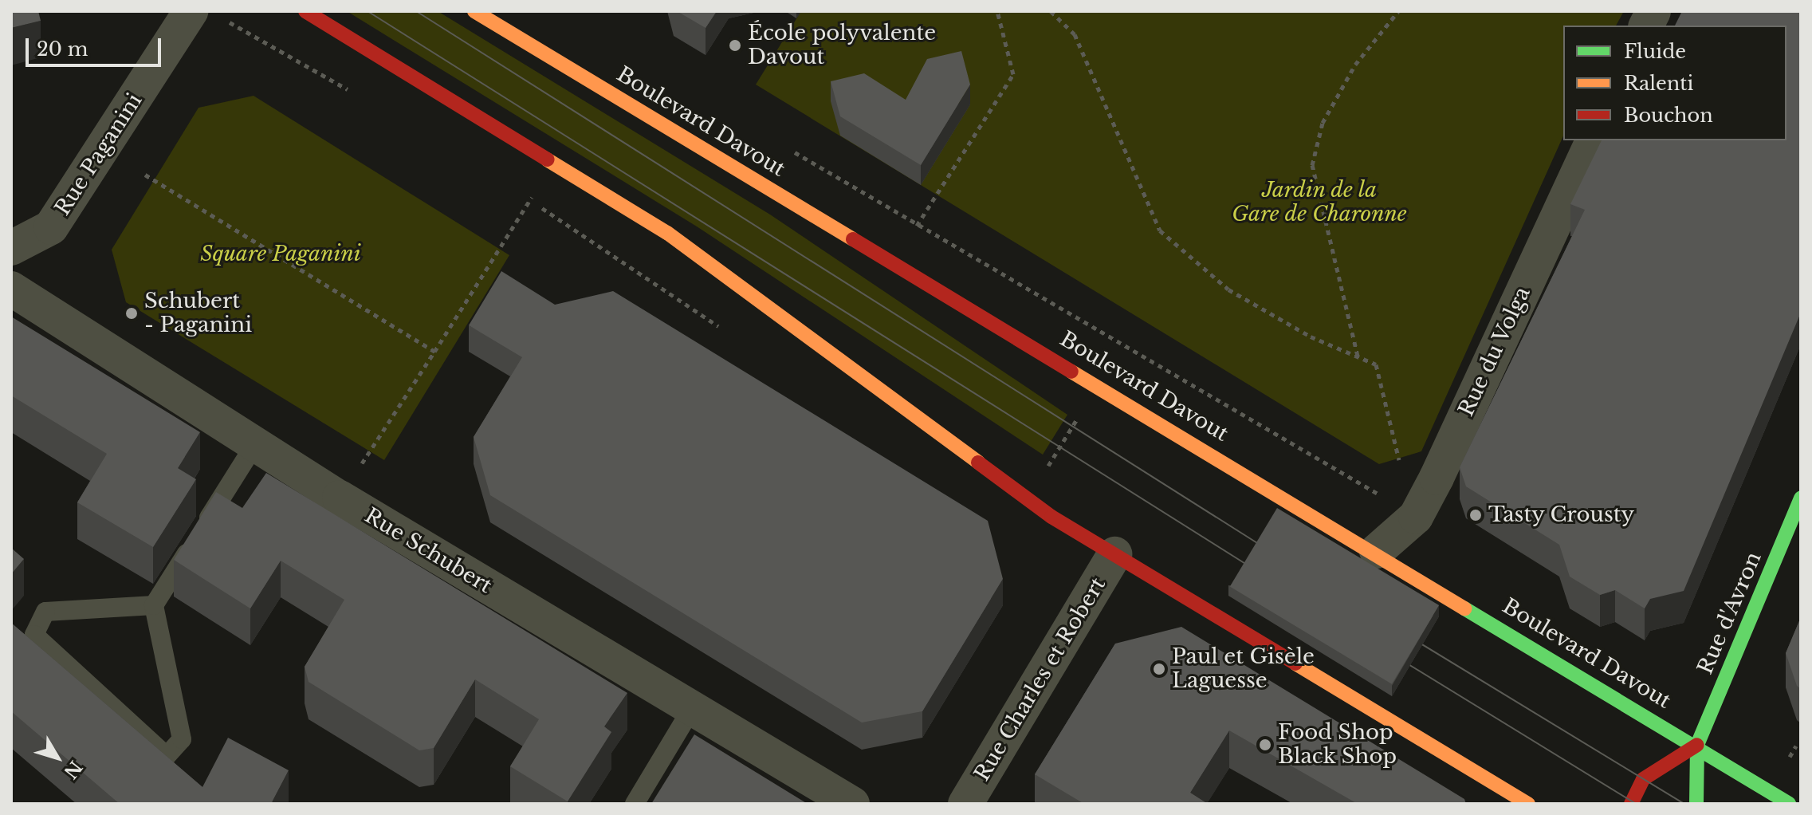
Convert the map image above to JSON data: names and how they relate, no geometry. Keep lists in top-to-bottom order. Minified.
{"streets":{"main road":["Boulevard Davout","Rue d'Avron"],"street":["Rue Paganini","Rue du Volga","Rue Schubert","Rue Charles et Robert"]},"crossings":[["Boulevard Davout","Rue du Volga"],["Boulevard Davout","Rue d'Avron"]],"parks":["Jardin de la Gare de Charonne","Square Paganini"],"places":["École polyvalente Davout","Schubert - Paganini","Tasty Crousty","Paul et Gisèle Laguesse","Food Shop Black Shop"],"legend":["Fluide","Ralenti","Bouchon"],"scale_bar":"20 m","north":"bottom right"}
